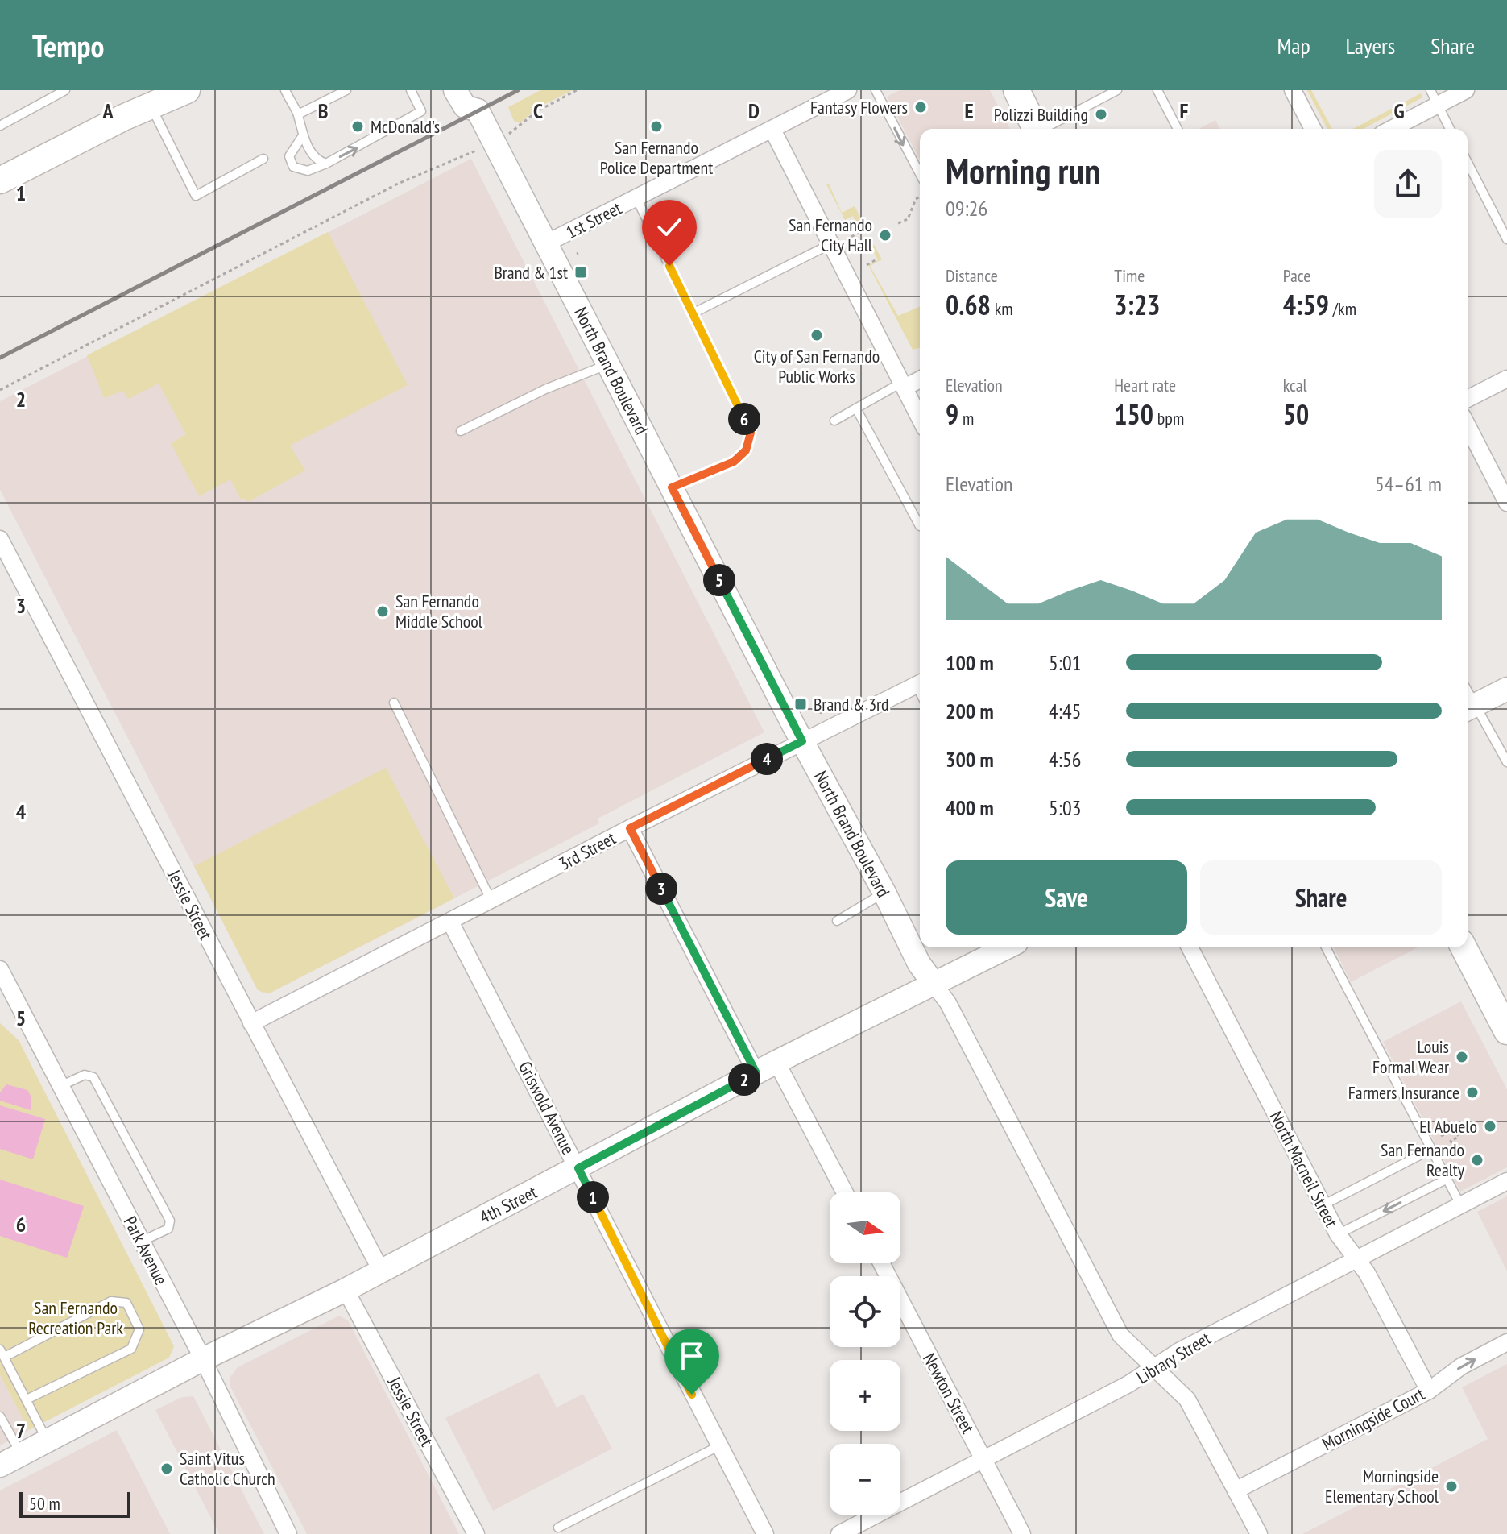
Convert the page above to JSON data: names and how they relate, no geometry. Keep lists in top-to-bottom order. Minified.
{"streets":{"street":["1st Street","North Brand Boulevard","3rd Street","Jessie Street","Griswold Avenue","North Macneil Street","4th Street","Park Avenue","Library Street","Newton Street","Morningside Court"]},"crossings":[["1st Street","North Brand Boulevard"],["North Brand Boulevard","3rd Street"],["North Brand Boulevard","4th Street"],["North Brand Boulevard","Library Street"],["North Brand Boulevard","Morningside Court"],["3rd Street","Jessie Street"],["3rd Street","Griswold Avenue"],["Jessie Street","4th Street"],["Griswold Avenue","4th Street"],["North Macneil Street","Library Street"],["North Macneil Street","Morningside Court"],["4th Street","Park Avenue"],["Library Street","Newton Street"]],"parks":["San Fernando Recreation Park"],"places":{"other":["Fantasy Flowers","Polizzi Building","McDonald's","San Fernando Police Department","San Fernando City Hall","City of San Fernando Public Works","San Fernando Middle School","Louis Formal Wear","Farmers Insurance","El Abuelo","San Fernando Realty","Saint Vitus Catholic Church","Morningside Elementary School"],"transit":["Brand & 1st","Brand & 3rd"]},"scale_bar":"50 m","north":"right","page":{"header":"Tempo","nav":["Map","Layers","Share"],"heading":["Morning run","09:26"],"stats":[["Distance","0.68 km"],["Time","3:23"],["Pace","4:59 /km"],["Elevation","9 m"],["Heart rate","150 bpm"],["kcal","50"]],"pins":["6","5","4","3","2","1"],"chart":["Elevation","54–61 m"],"list":[{"name":"100 m","note":"5:01"},{"name":"200 m","note":"4:45"},{"name":"300 m","note":"4:56"},{"name":"400 m","note":"5:03"}],"buttons":["Save","Share"],"map_buttons":["+","−"],"scale":"50 m"},"grid":{"columns":["A","B","C","D","E","F","G"],"rows":["1","2","3","4","5","6","7"]}}
